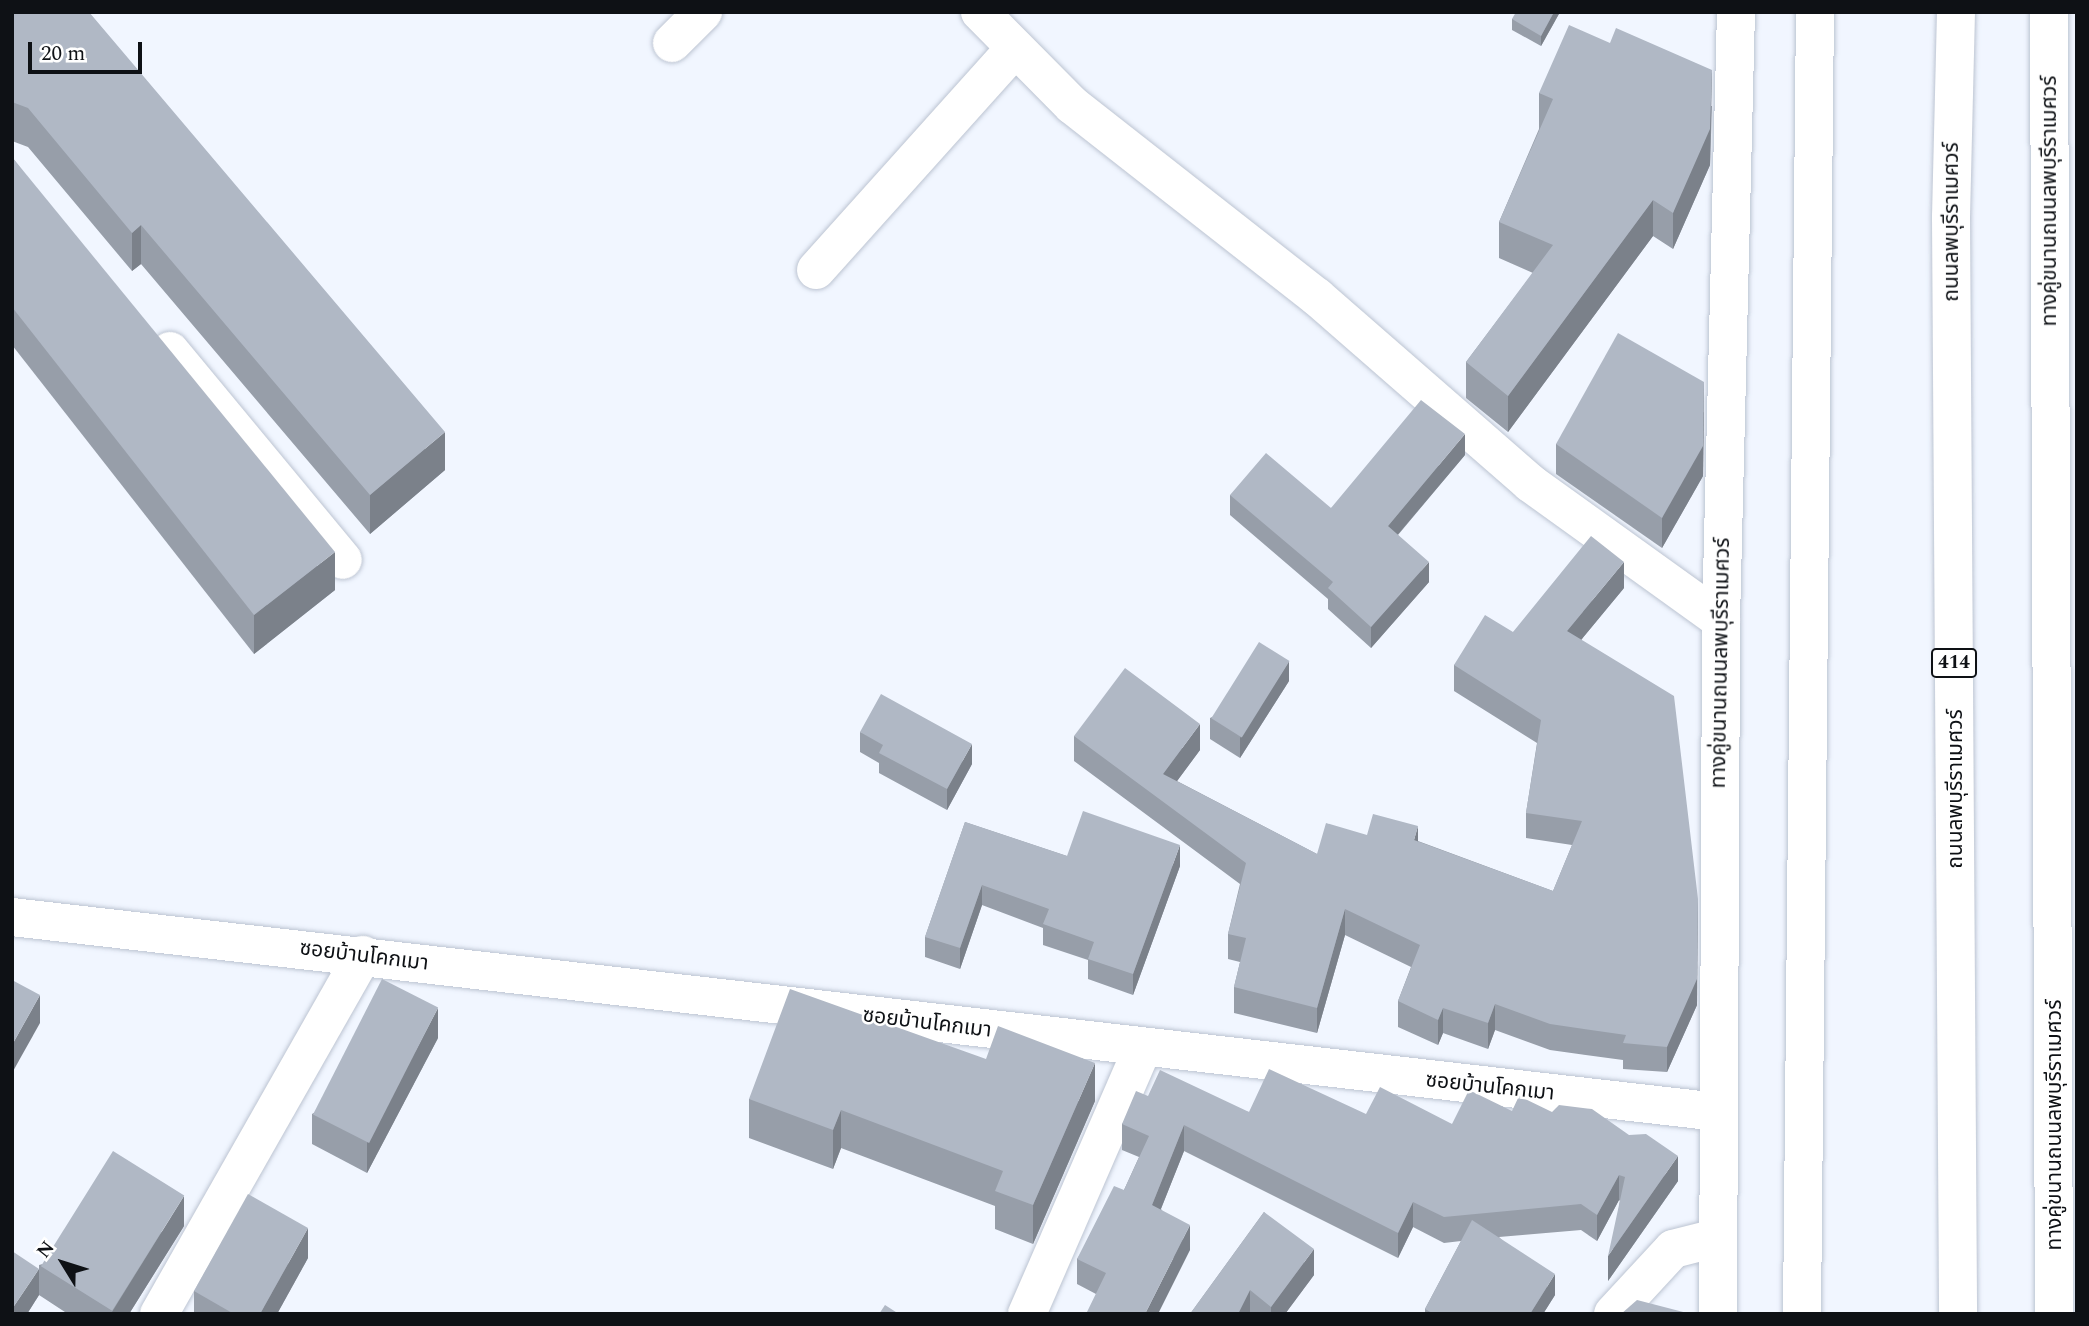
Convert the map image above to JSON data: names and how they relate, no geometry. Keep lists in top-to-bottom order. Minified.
{"streets":{"main road":["ทางคู่ขนานถนนลพบุรีราเมศวร์","ถนนลพบุรีราเมศวร์","414","ซอยบ้านโคกเมา"]},"crossings":[["ทางคู่ขนานถนนลพบุรีราเมศวร์","ซอยบ้านโคกเมา"]],"scale_bar":"20 m","north":"top left"}
